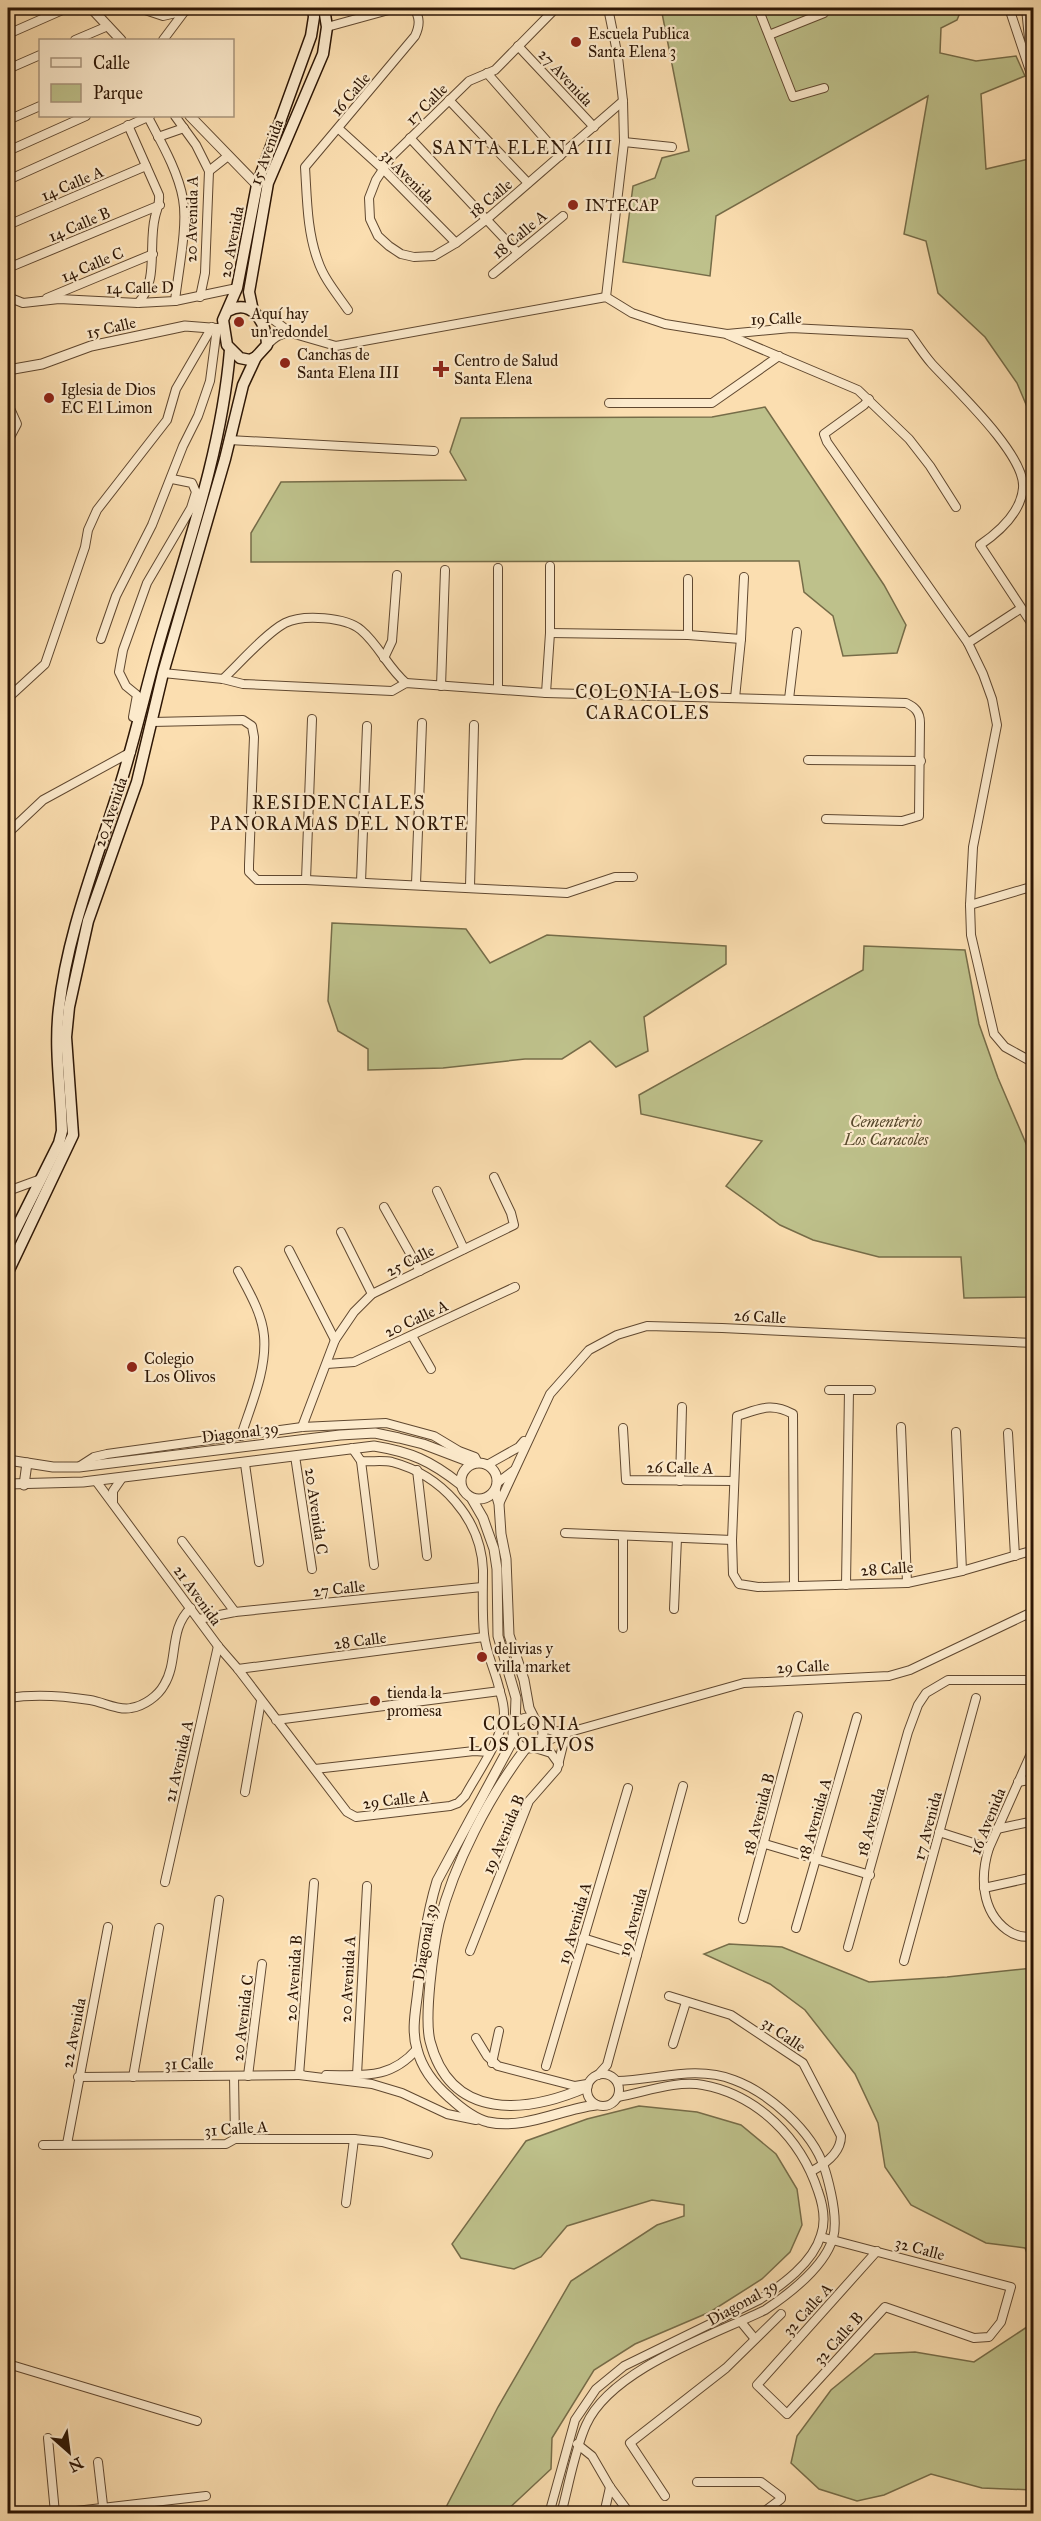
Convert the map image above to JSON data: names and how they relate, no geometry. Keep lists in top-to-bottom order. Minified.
{"streets":{"main road":["15 Avenida","20 Avenida"],"street":["27 Avenida","16 Calle","17 Calle","31 Avenida","14 Calle A","18 Calle","20 Avenida A","14 Calle B","18 Calle A","14 Calle C","14 Calle D","19 Calle","15 Calle","25 Calle","26 Calle","20 Calle A","Diagonal 39","26 Calle A","20 Avenida C","28 Calle","27 Calle","21 Avenida","29 Calle","21 Avenida A","29 Calle A","18 Avenida B","18 Avenida A","16 Avenida","18 Avenida","17 Avenida","19 Avenida B","19 Avenida","19 Avenida A","20 Avenida B","22 Avenida","31 Calle","31 Calle A","32 Calle","32 Calle A","32 Calle B"]},"crossings":[["27 Avenida","17 Calle"],["27 Avenida","18 Calle"],["16 Calle","31 Avenida"],["17 Calle","31 Avenida"],["17 Calle","18 Calle"],["15 Avenida","20 Avenida"],["15 Avenida","15 Calle"],["31 Avenida","18 Calle"],["20 Avenida A","14 Calle D"],["20 Avenida A","31 Calle"],["20 Avenida","14 Calle D"],["20 Avenida","15 Calle"],["14 Calle C","14 Calle D"],["25 Calle","20 Calle A"],["26 Calle","Diagonal 39"],["Diagonal 39","20 Avenida C"],["Diagonal 39","21 Avenida"],["Diagonal 39","29 Calle"],["Diagonal 39","19 Avenida"],["Diagonal 39","31 Calle"],["Diagonal 39","32 Calle"],["20 Avenida C","31 Calle"],["20 Avenida C","31 Calle A"],["28 Calle","21 Avenida"],["27 Calle","21 Avenida"],["21 Avenida","21 Avenida A"],["21 Avenida","29 Calle A"],["29 Calle","19 Avenida B"],["20 Avenida B","31 Calle"],["22 Avenida","31 Calle"],["22 Avenida","31 Calle A"],["32 Calle","32 Calle A"],["32 Calle","32 Calle B"],["32 Calle A","32 Calle B"]],"districts":["SANTA ELENA III","COLONIA LOS CARACOLES","RESIDENCIALES PANORAMAS DEL NORTE","COLONIA LOS OLIVOS"],"parks":["Cementerio Los Caracoles"],"places":{"other":["Escuela Publica Santa Elena 3","INTECAP","Aquí hay un redondel","Canchas de Santa Elena III","Iglesia de Dios EC El Limon","Colegio Los Olivos","delivias y villa market","tienda la promesa"],"health":["Centro de Salud Santa Elena"]},"legend":["Calle","Parque"],"north":"bottom right"}
